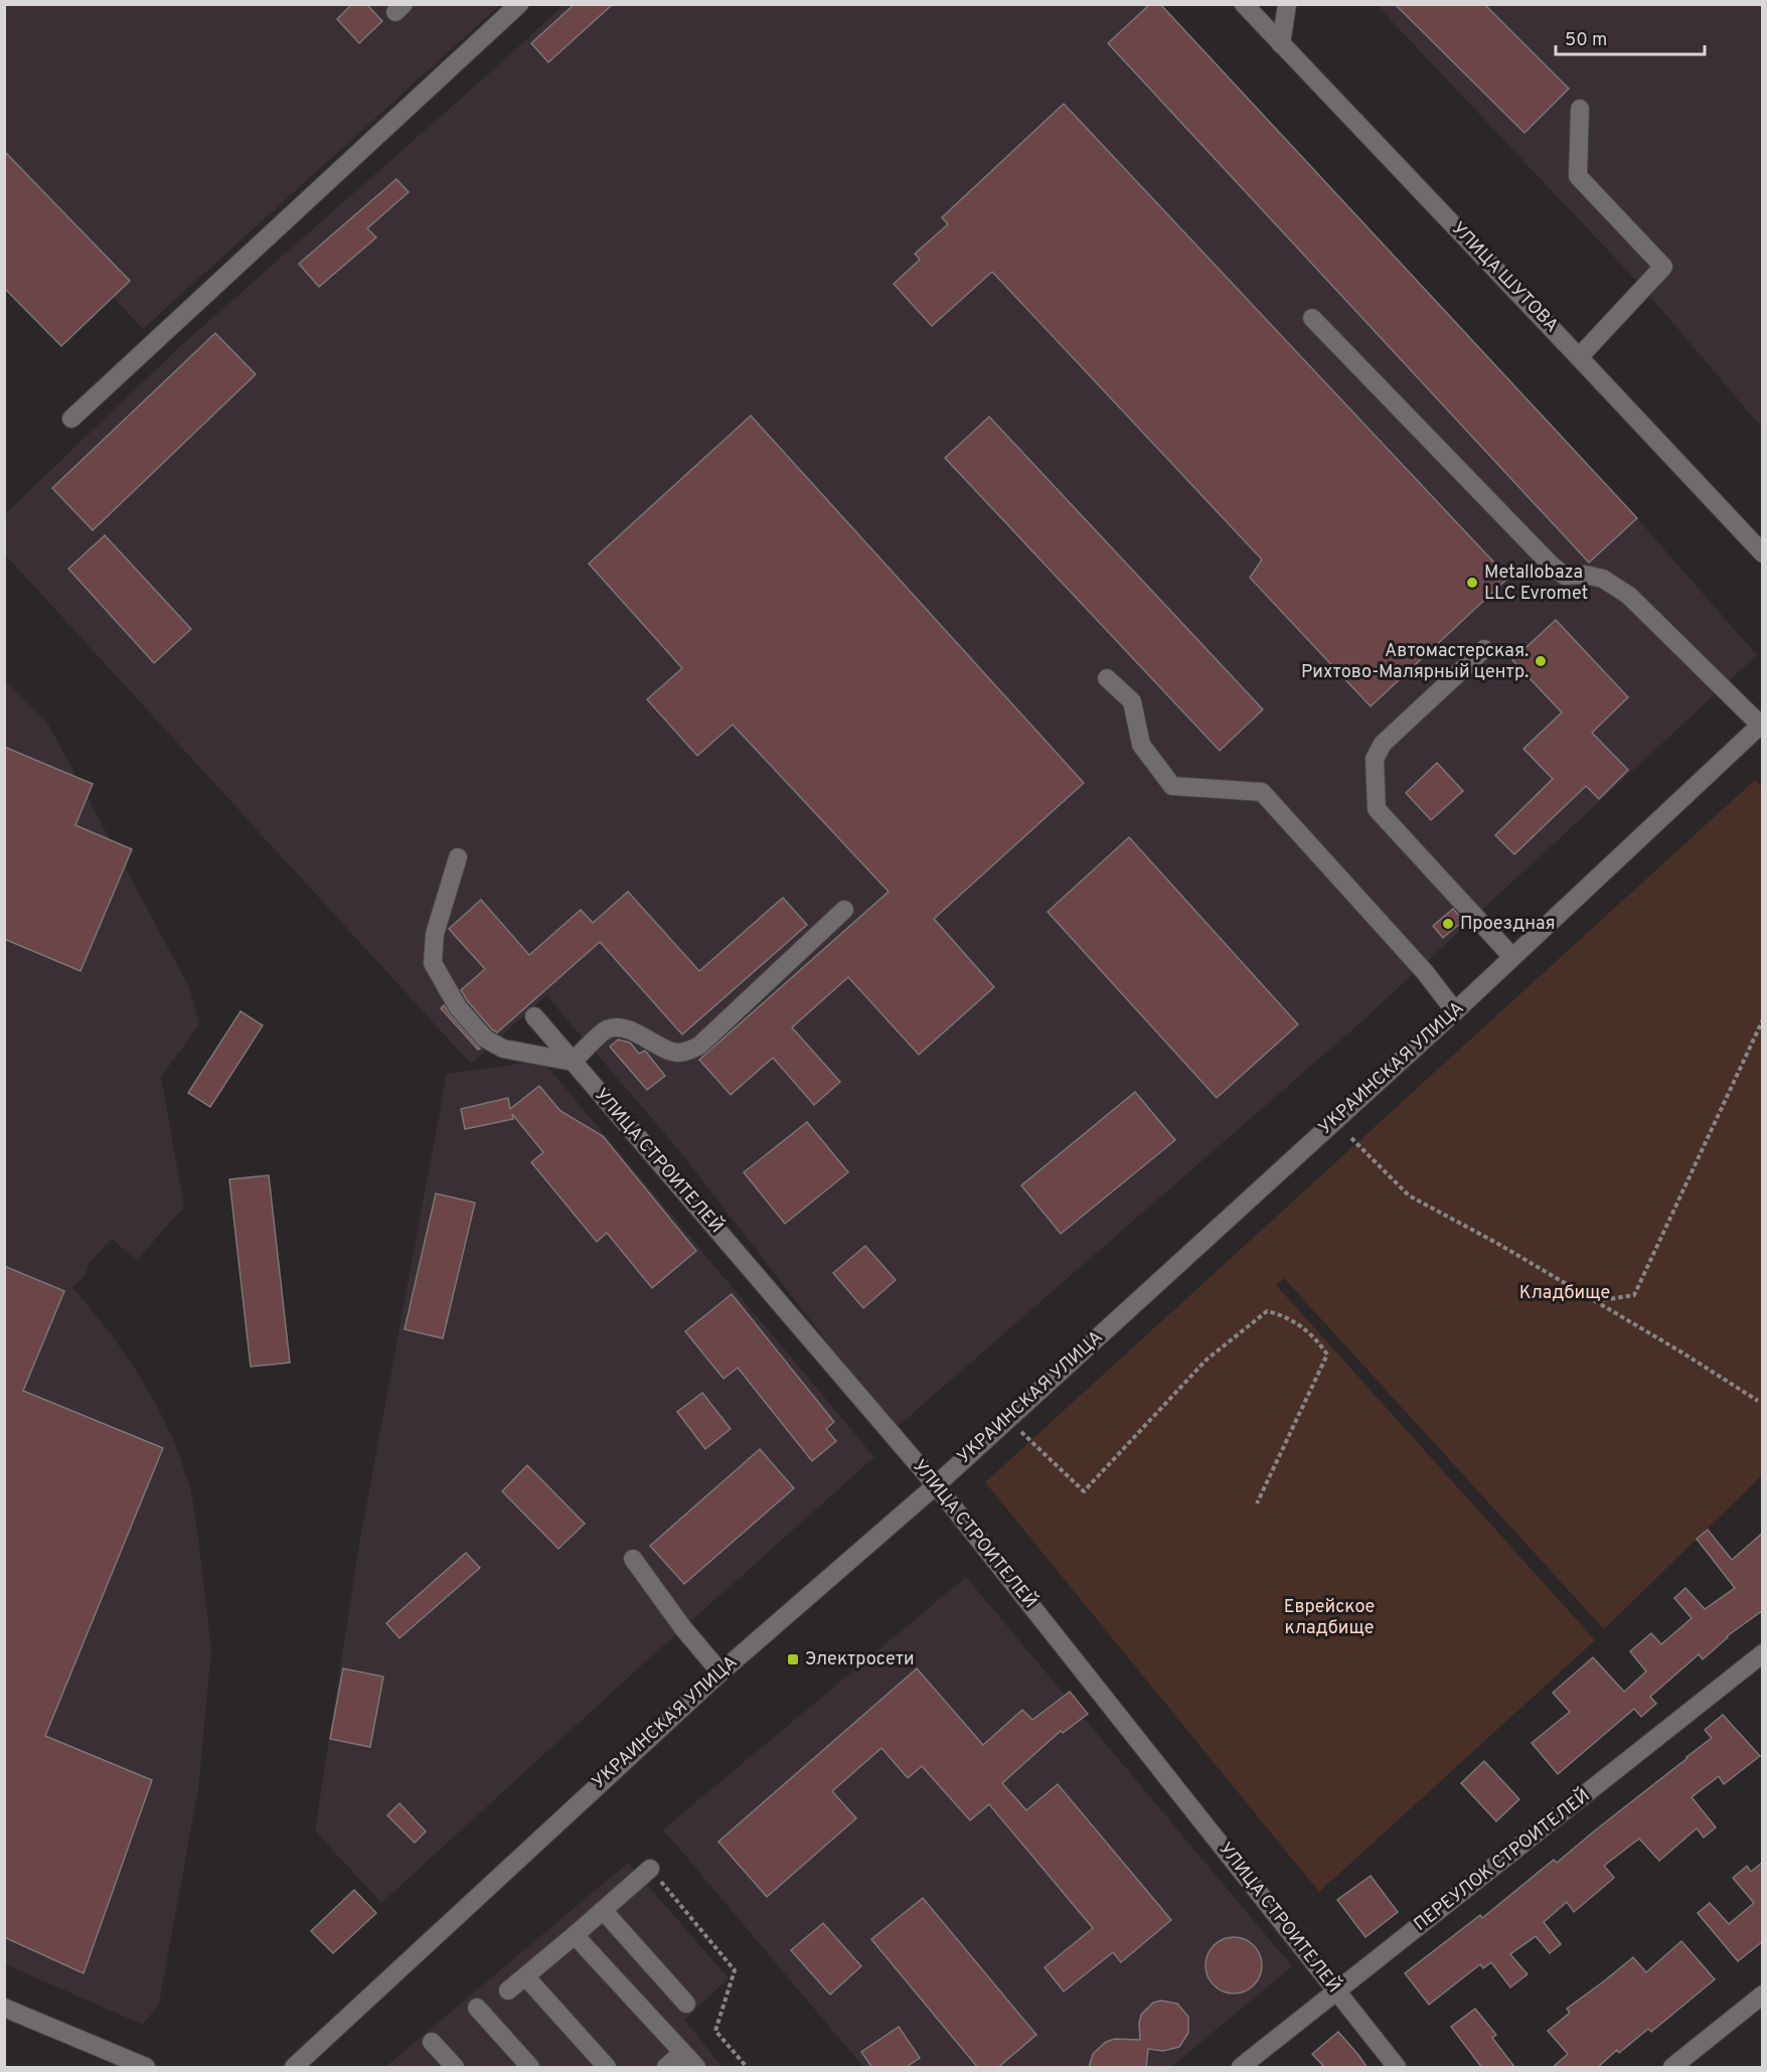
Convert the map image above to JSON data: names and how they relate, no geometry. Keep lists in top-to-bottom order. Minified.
{"streets":{"street":["УЛИЦА ШУТОВА","УКРАИНСКАЯ УЛИЦА","УЛИЦА СТРОИТЕЛЕЙ","ПЕРЕУЛОК СТРОИТЕЛЕЙ"]},"crossings":[["УКРАИНСКАЯ УЛИЦА","УЛИЦА СТРОИТЕЛЕЙ"],["УЛИЦА СТРОИТЕЛЕЙ","ПЕРЕУЛОК СТРОИТЕЛЕЙ"]],"parks":["Кладбище","Еврейское кладбище"],"places":{"other":["Metallobaza LLC Evromet","Автомастерская. Рихтово-Малярный центр.","Проездная"],"transit":["Электросети"]},"scale_bar":"50 m"}
